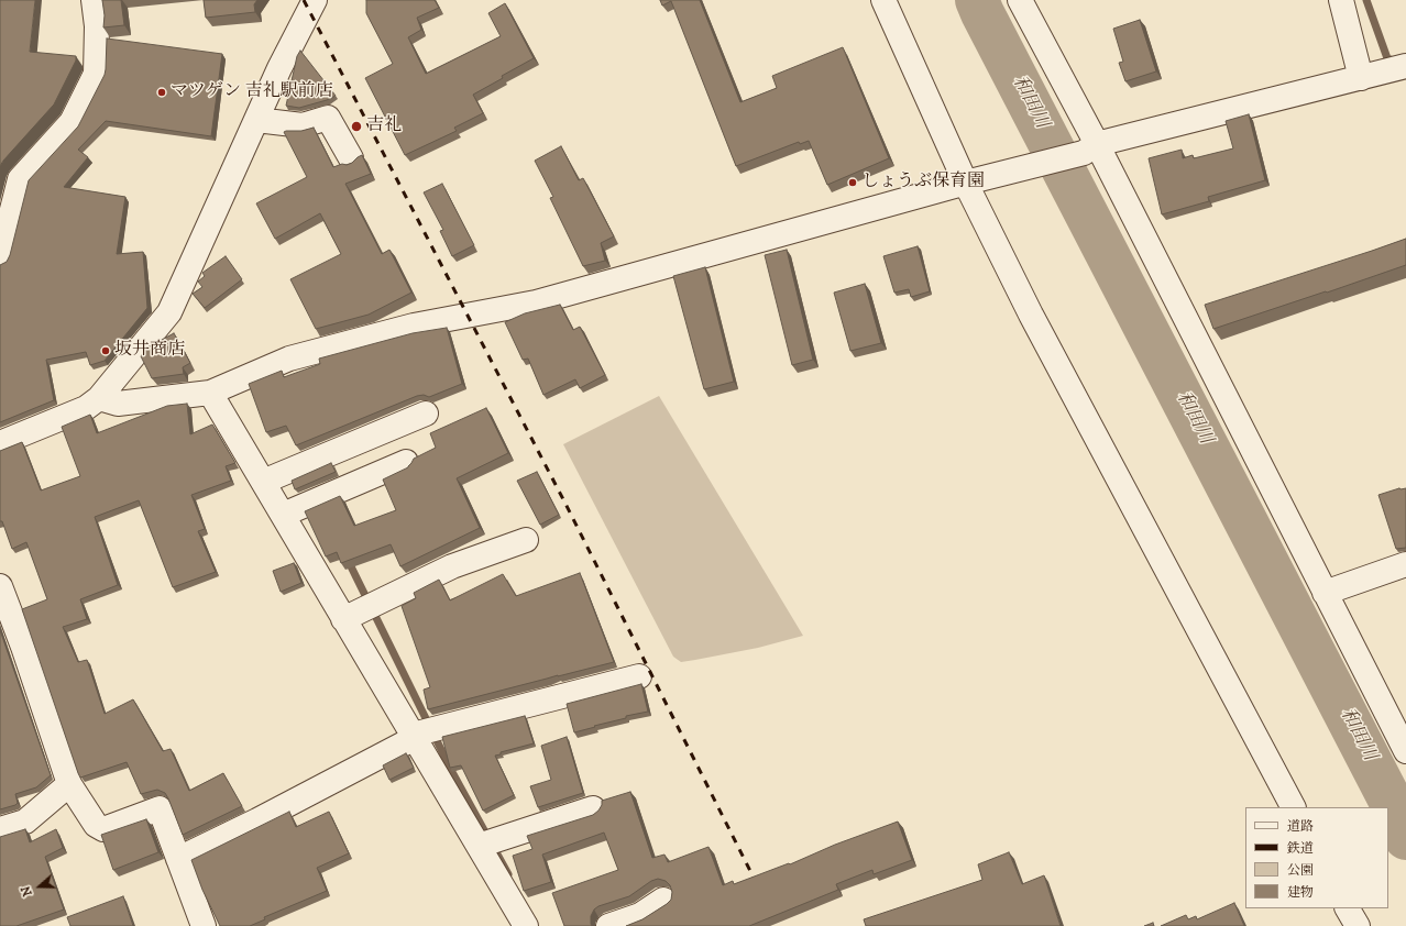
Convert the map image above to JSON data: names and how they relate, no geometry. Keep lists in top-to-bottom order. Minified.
{"water":["和田川"],"places":["マツゲン 吉礼駅前店","吉礼","しょうぶ保育園","坂井商店"],"legend":["道路","鉄道","公園","建物"],"north":"left"}
